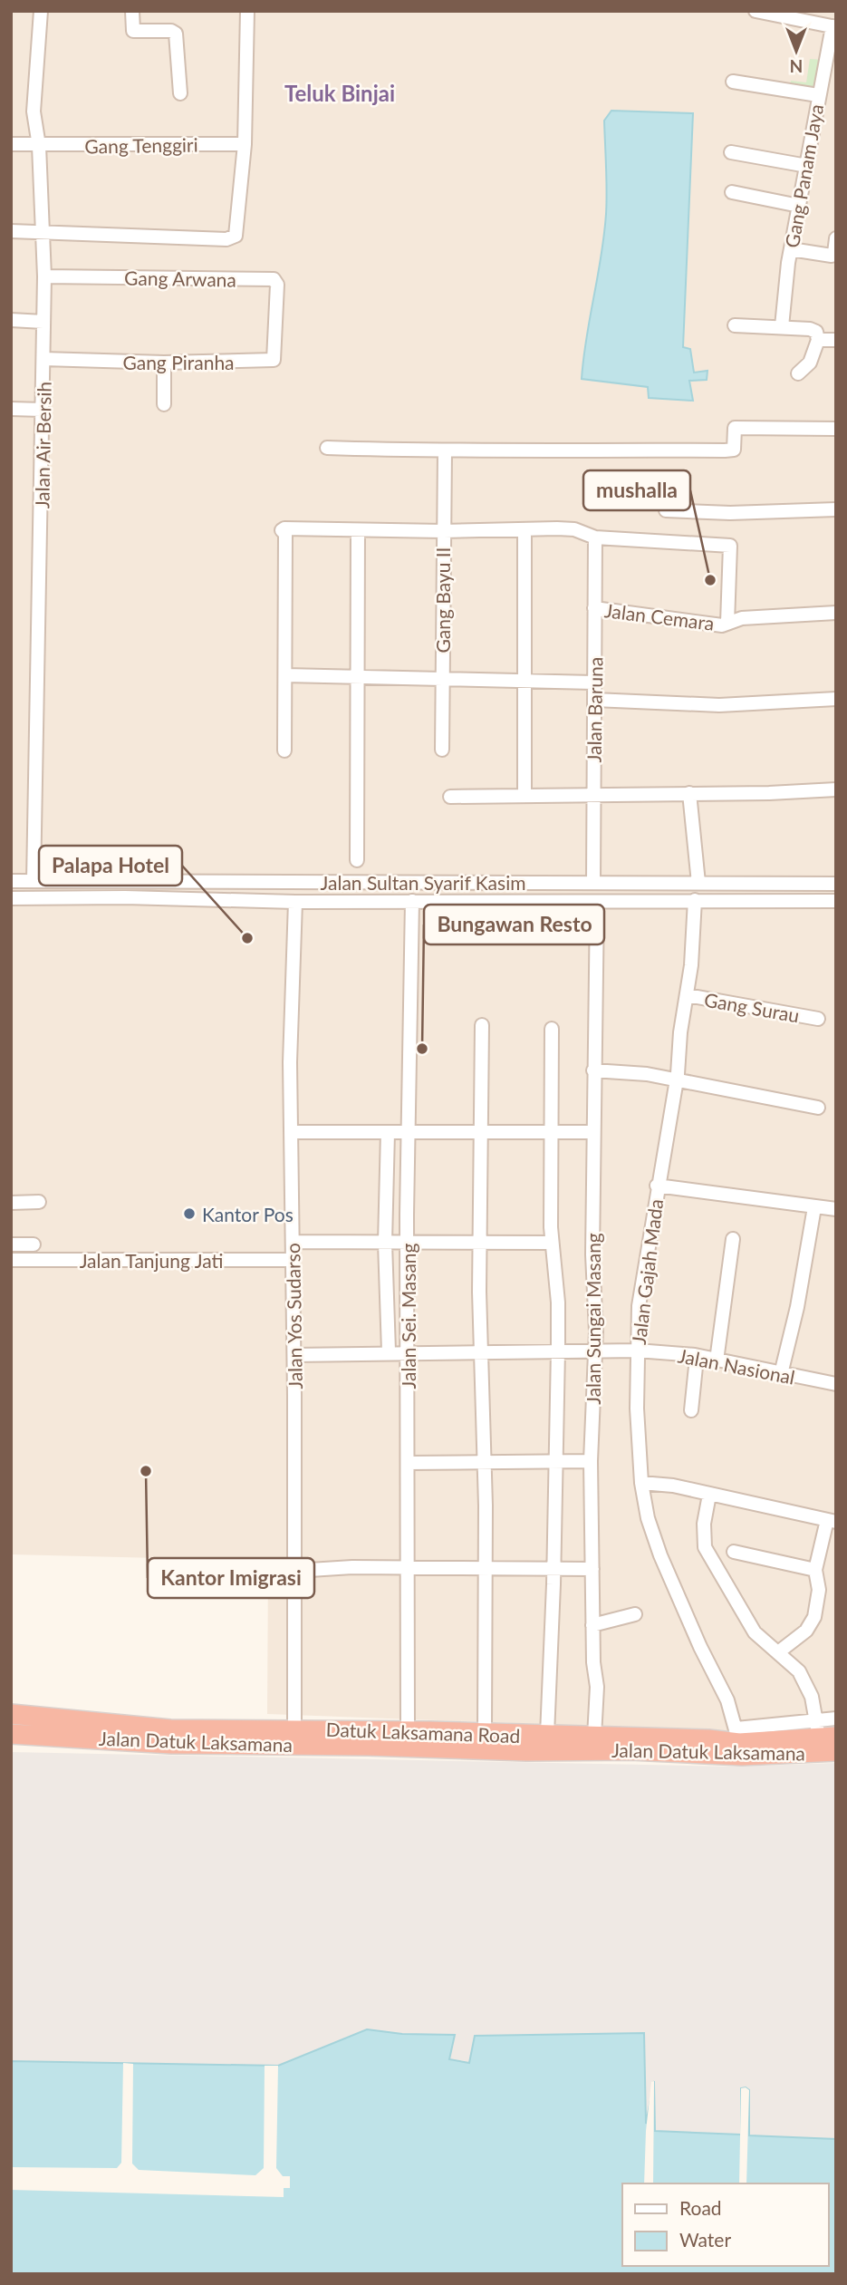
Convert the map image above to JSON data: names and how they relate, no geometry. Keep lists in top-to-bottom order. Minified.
{"streets":{"highway":["Datuk Laksamana Road","Jalan Datuk Laksamana"],"street":["Gang Tenggiri","Gang Panam Jaya","Gang Arwana","Gang Piranha","Jalan Air Bersih","Gang Bayu II","Jalan Cemara","Jalan Baruna","Jalan Sultan Syarif Kasim","Gang Surau","Jalan Tanjung Jati","Jalan Gajah Mada","Jalan Yos Sudarso","Jalan Sei. Masang","Jalan Sungai Masang","Jalan Nasional"]},"crossings":[["Gang Tenggiri","Jalan Air Bersih"],["Gang Arwana","Gang Piranha"],["Gang Arwana","Jalan Air Bersih"],["Gang Piranha","Jalan Air Bersih"],["Jalan Air Bersih","Jalan Sultan Syarif Kasim"],["Jalan Cemara","Jalan Baruna"],["Jalan Baruna","Jalan Sultan Syarif Kasim"],["Jalan Sultan Syarif Kasim","Jalan Gajah Mada"],["Jalan Sultan Syarif Kasim","Jalan Yos Sudarso"],["Jalan Sultan Syarif Kasim","Jalan Sei. Masang"],["Jalan Sultan Syarif Kasim","Jalan Sungai Masang"],["Gang Surau","Jalan Gajah Mada"],["Jalan Tanjung Jati","Jalan Yos Sudarso"],["Jalan Gajah Mada","Jalan Nasional"],["Jalan Gajah Mada","Datuk Laksamana Road"],["Jalan Yos Sudarso","Jalan Nasional"],["Jalan Yos Sudarso","Datuk Laksamana Road"],["Jalan Sei. Masang","Jalan Nasional"],["Jalan Sei. Masang","Datuk Laksamana Road"],["Jalan Sungai Masang","Jalan Nasional"],["Jalan Sungai Masang","Datuk Laksamana Road"],["Datuk Laksamana Road","Jalan Datuk Laksamana"]],"districts":["Teluk Binjai"],"places":["mushalla","Palapa Hotel","Bungawan Resto","Kantor Pos","Kantor Imigrasi"],"legend":["Road","Water"],"north":"bottom"}
